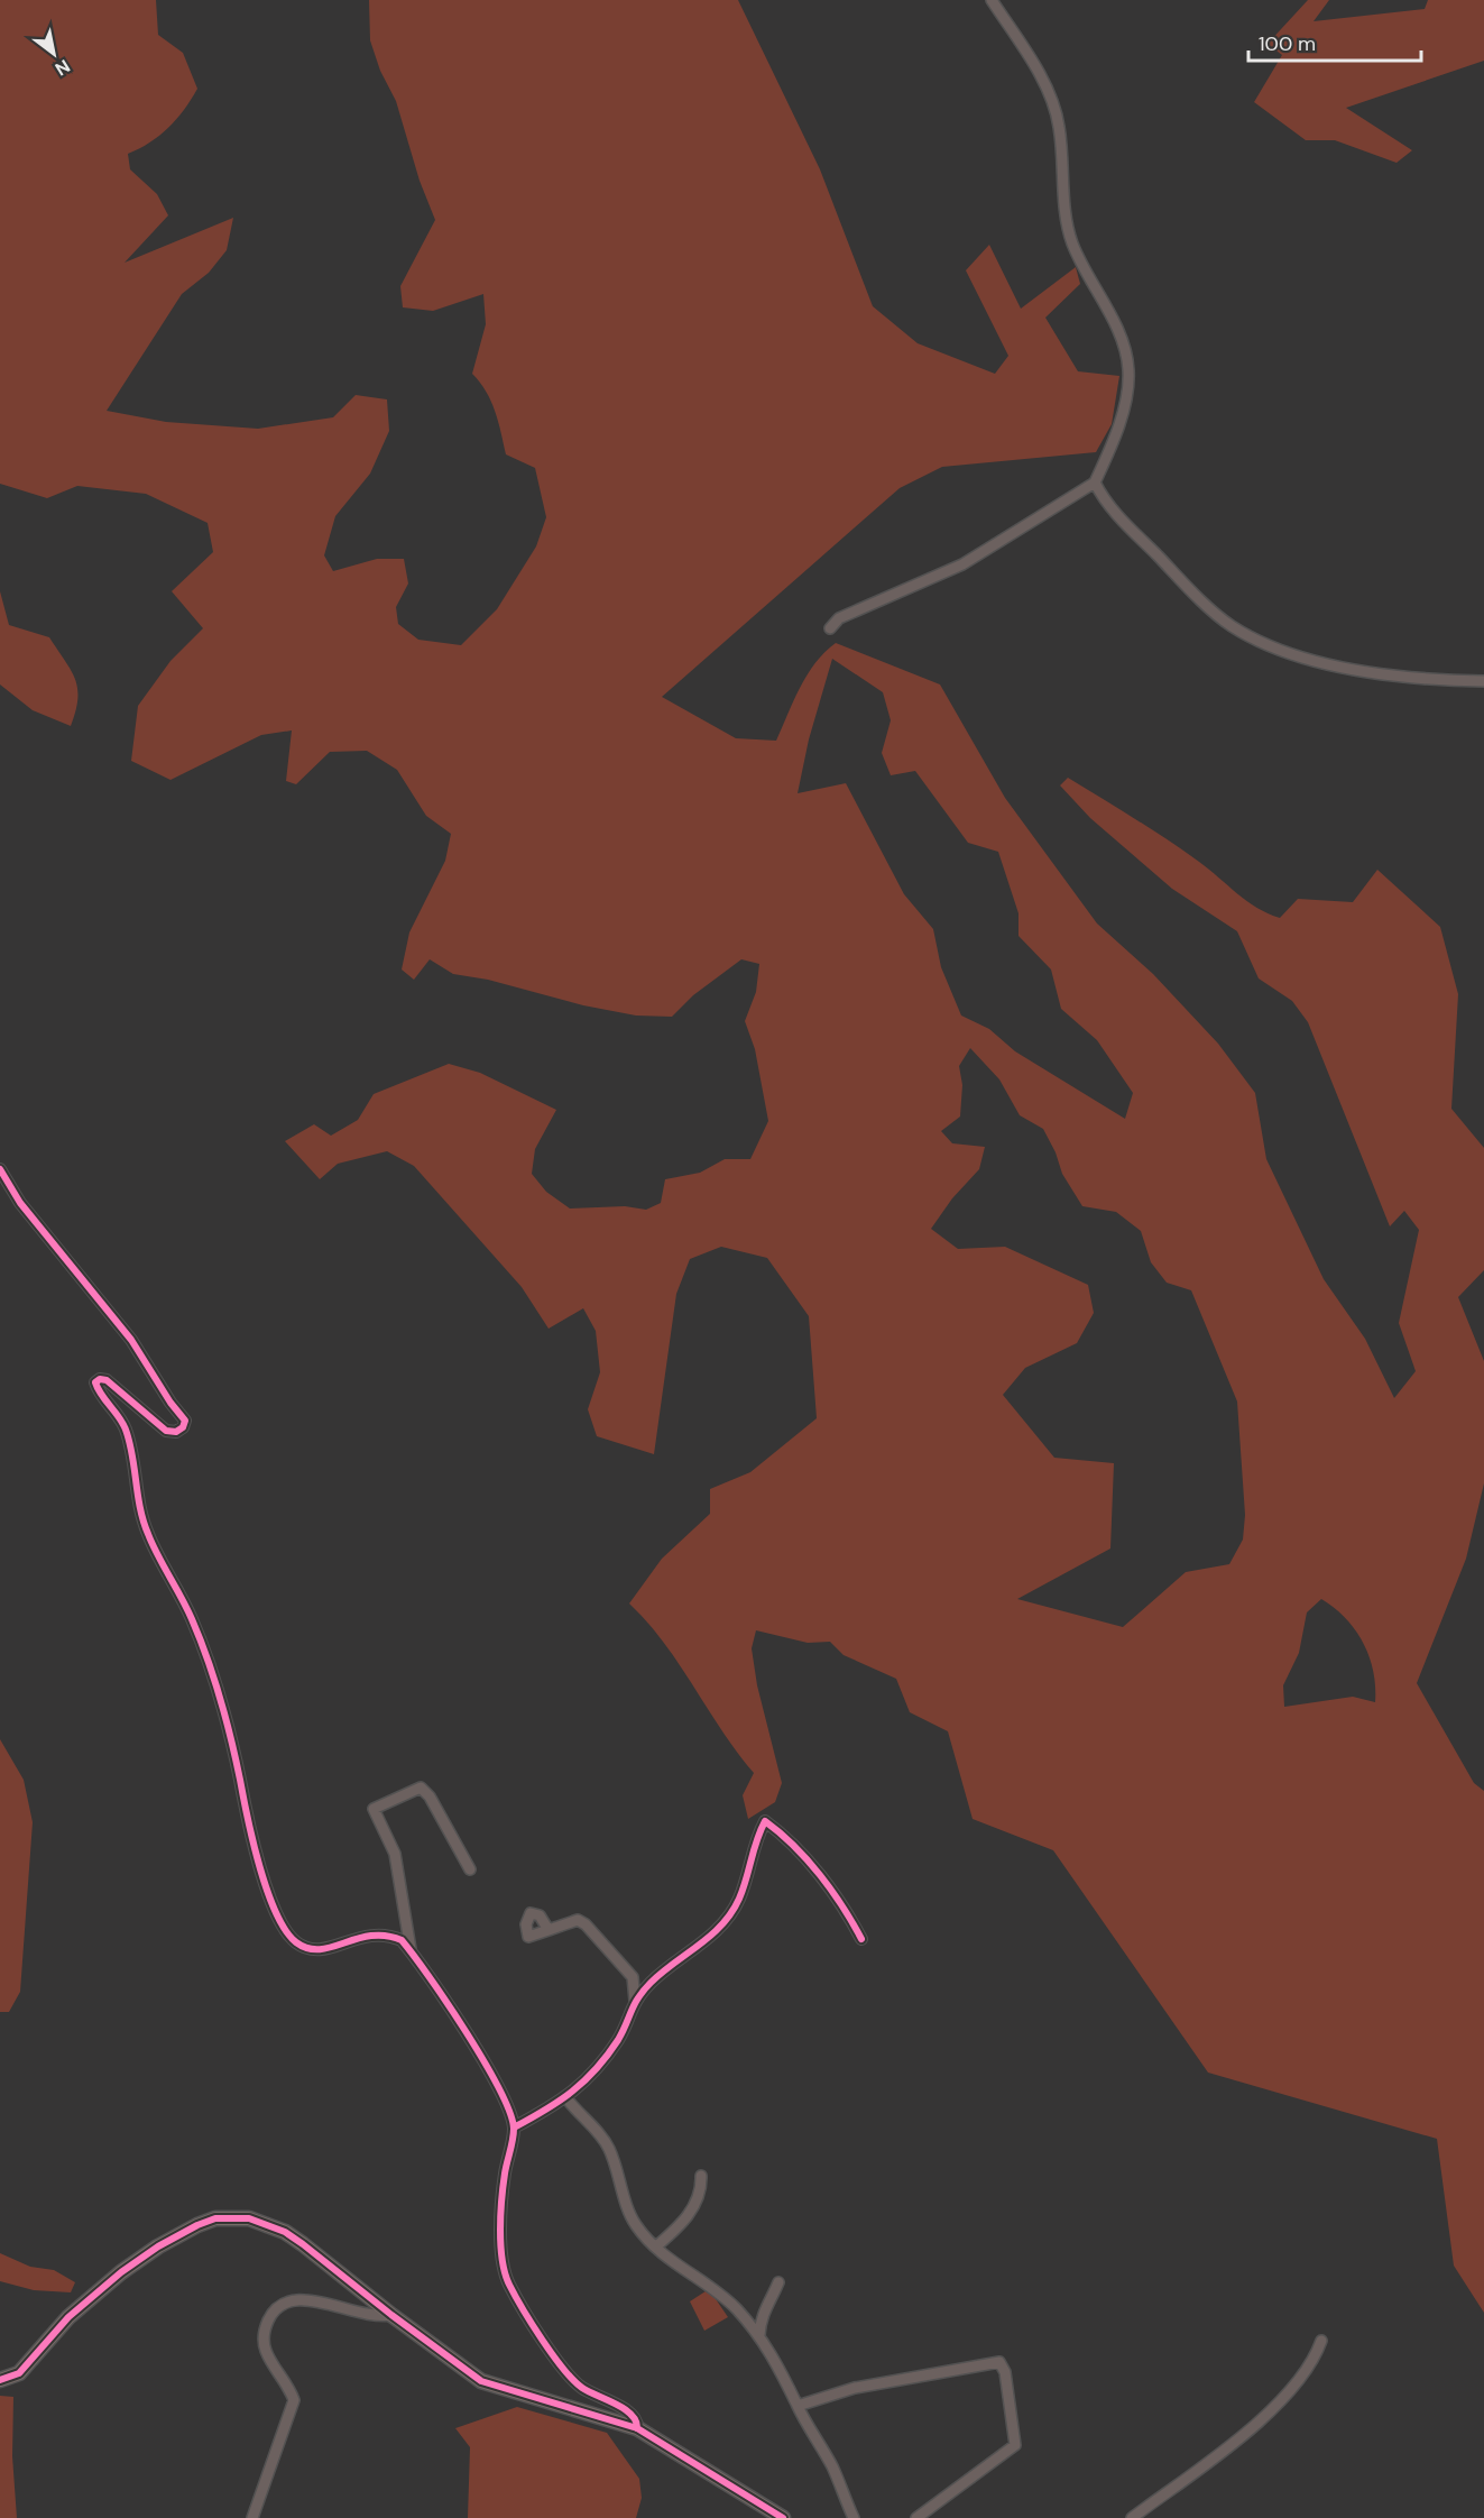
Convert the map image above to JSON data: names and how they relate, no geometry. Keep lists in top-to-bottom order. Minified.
{"scale_bar":"100 m","north":"bottom right"}
